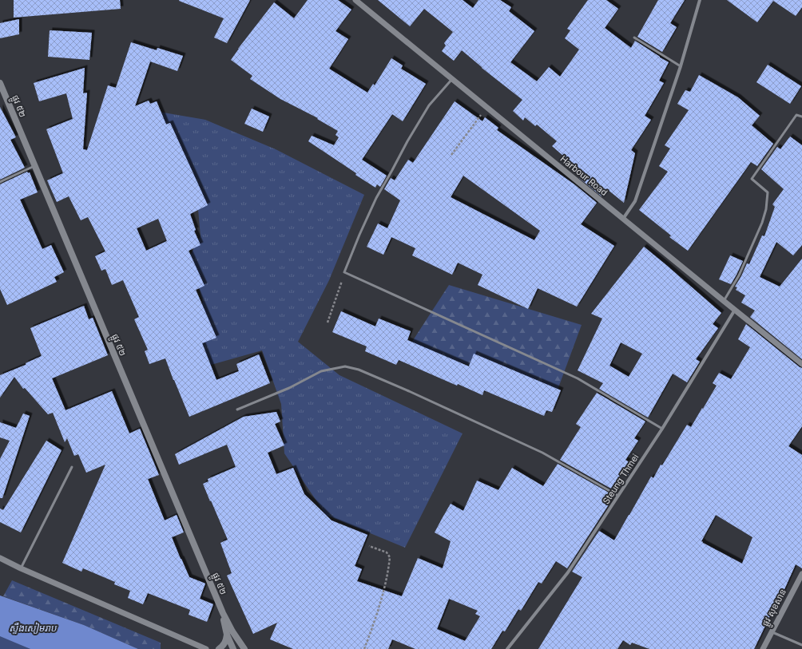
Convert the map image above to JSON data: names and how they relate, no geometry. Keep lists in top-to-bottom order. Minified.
{"streets":{"main road":["ផ្លូវ ៥២"],"street":["Harbour Road","Steung Thmei","ផ្លូវ សុខសាន"]},"crossings":[["Harbour Road","Steung Thmei"]],"water":["ស្ទឹងសៀមរាប"]}
